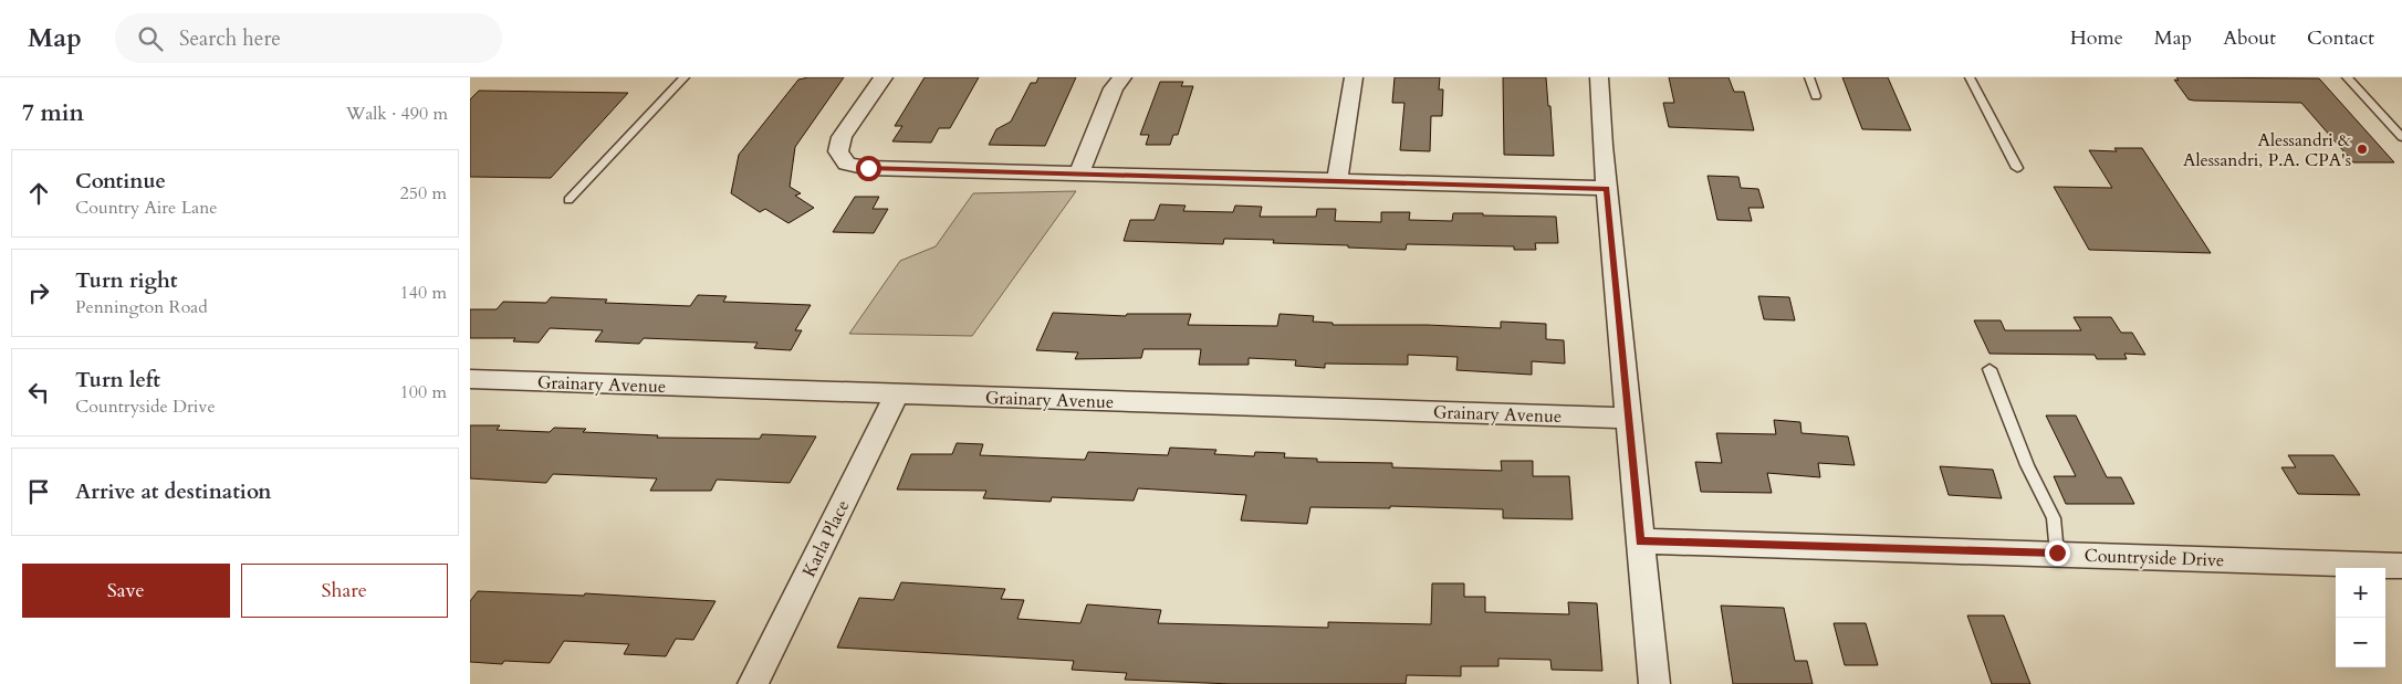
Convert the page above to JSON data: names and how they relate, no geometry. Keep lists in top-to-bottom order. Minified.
{"streets":{"street":["Grainary Avenue","Karla Place","Countryside Drive"]},"crossings":[["Grainary Avenue","Karla Place"]],"places":["Alessandri & Alessandri, P.A. CPA's"],"page":{"header":"Map","search":"Search here","nav":["Home","Map","About","Contact"],"heading":["7 min","Walk · 490 m"],"list":[["Continue","Country Aire Lane","250 m"],["Turn right","Pennington Road","140 m"],["Turn left","Countryside Drive","100 m"],"Arrive at destination"],"buttons":["Save","Share"],"map_buttons":["+","−"]}}
